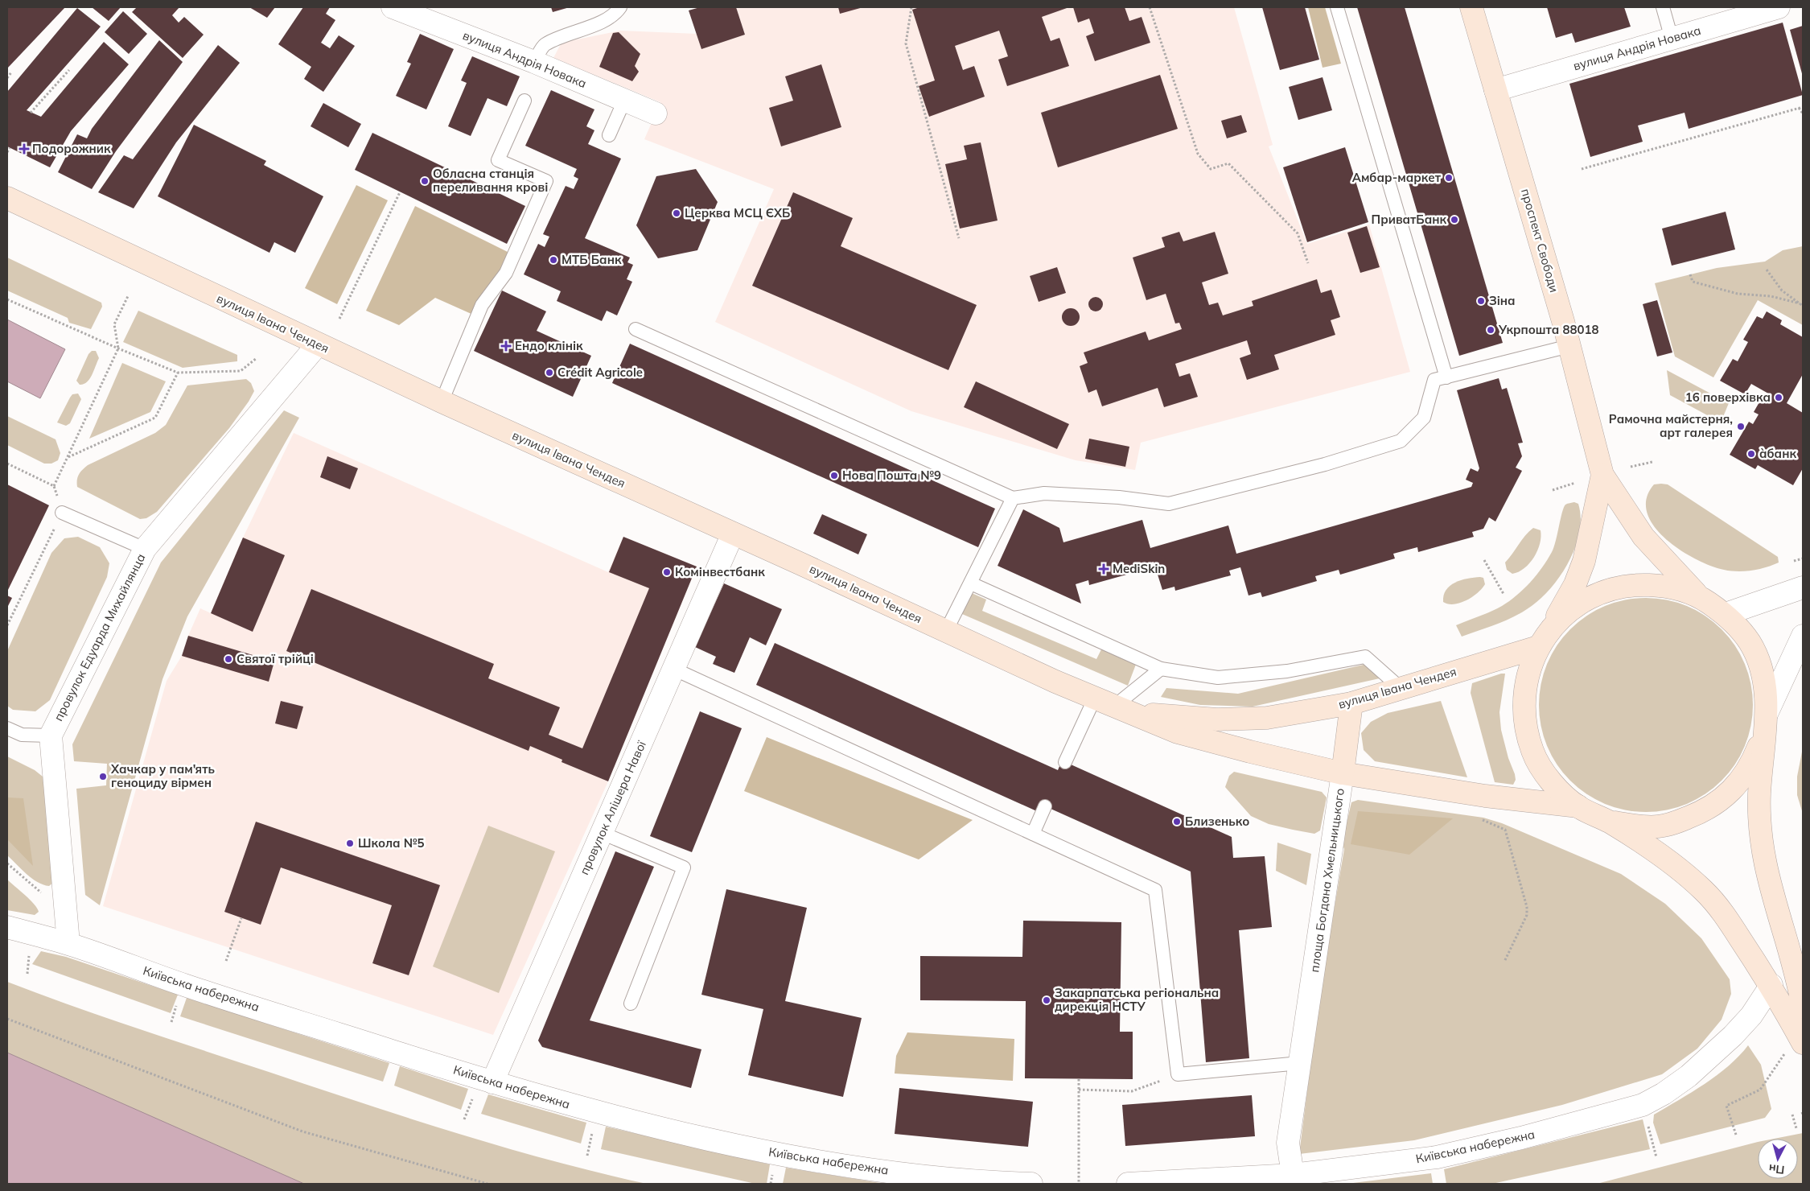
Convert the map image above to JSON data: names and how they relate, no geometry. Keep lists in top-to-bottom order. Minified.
{"streets":{"main road":["проспект Свободи","вулиця Івана Чендея","площа Богдана Хмельницького"],"street":["вулиця Андрія Новака","провулок Едуарда Михайлянца","провулок Алішера Навої","Київська набережна"]},"crossings":[["вулиця Андрія Новака","проспект Свободи"],["проспект Свободи","вулиця Івана Чендея"],["проспект Свободи","площа Богдана Хмельницького"],["вулиця Івана Чендея","провулок Едуарда Михайлянца"],["вулиця Івана Чендея","провулок Алішера Навої"],["вулиця Івана Чендея","площа Богдана Хмельницького"],["провулок Едуарда Михайлянца","Київська набережна"],["провулок Алішера Навої","Київська набережна"],["площа Богдана Хмельницького","Київська набережна"]],"places":{"health":["Подорожник","Ендо клінік","MediSkin"],"other":["Амбар-маркет","Обласна станція переливання крові","Церква МСЦ ЄХБ","ПриватБанк","МТБ Банк","Зіна","Укрпошта 88018","Crédit Agricole","16 поверхівка","Рамочна майстерня, арт галерея","а̀банк","Нова Пошта №9","Комінвестбанк","Святої трійці","Хачкар у пам'ять геноциду вірмен","Близенько","Школа №5","Закарпатська регіональна дирекція НСТУ"]},"north":"bottom"}
